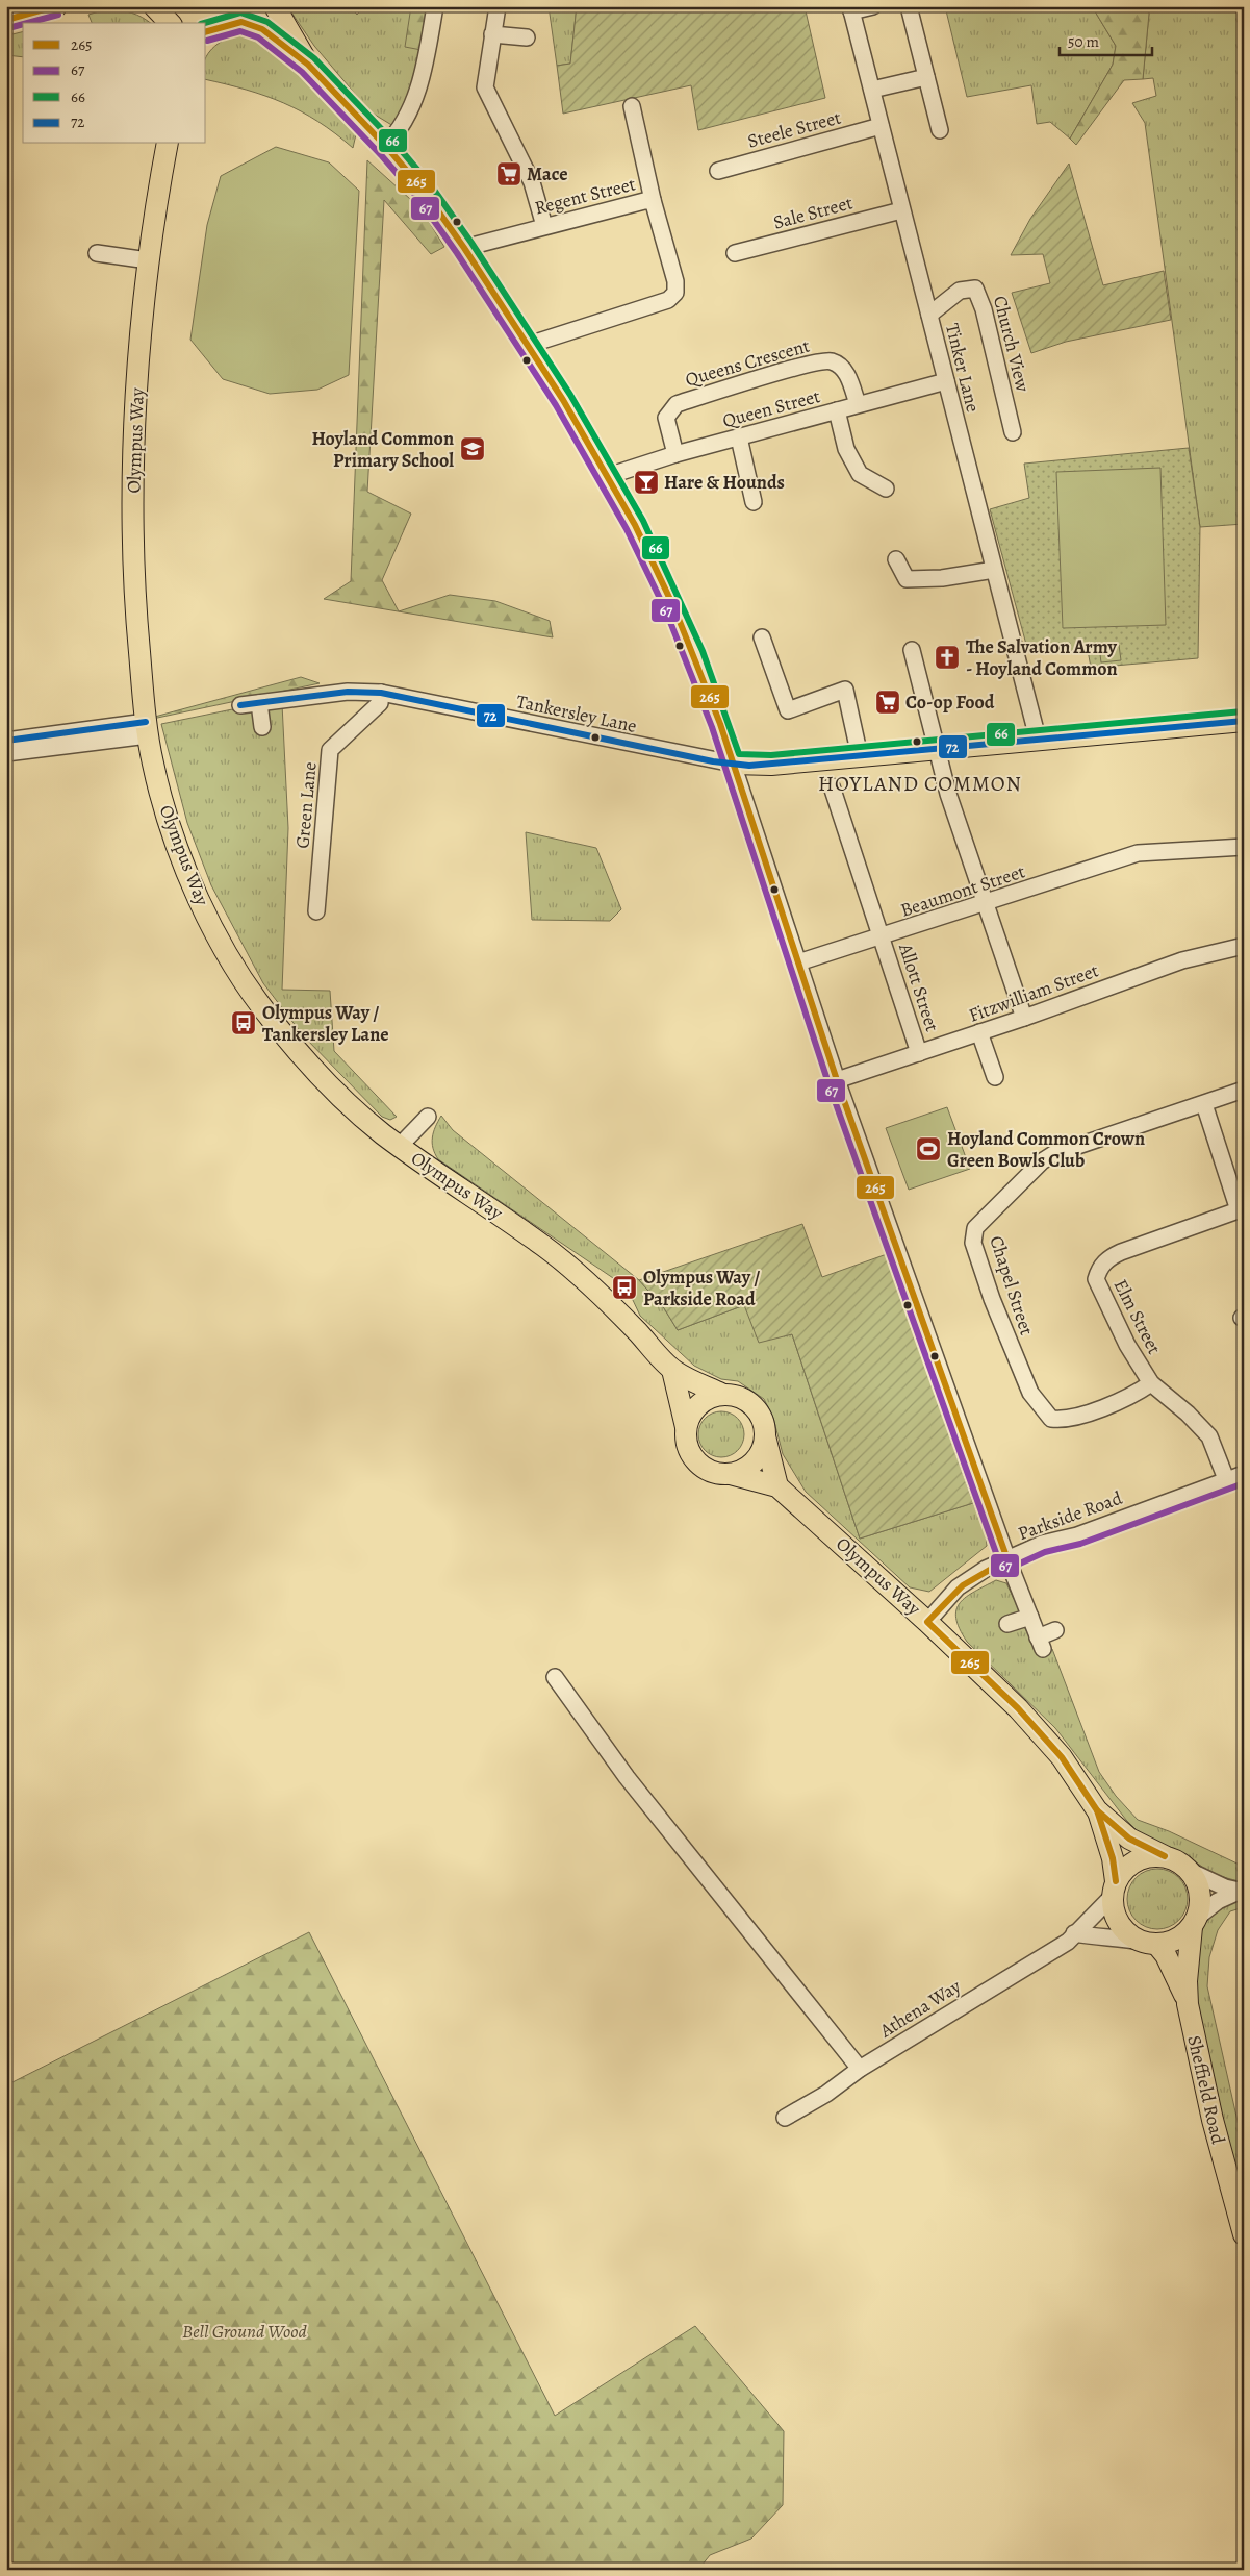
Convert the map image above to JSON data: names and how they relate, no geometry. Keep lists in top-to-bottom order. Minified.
{"streets":{"main road":["Olympus Way","Sheffield Road"],"street":["Steele Street","Regent Street","Sale Street","Church View","Queens Crescent","Tinker Lane","Queen Street","Tankersley Lane","Green Lane","Beaumont Street","Allott Street","Fitzwilliam Street","Chapel Street","Elm Street","Parkside Road","Athena Way"]},"crossings":[["Steele Street","Tinker Lane"],["Sale Street","Tinker Lane"],["Church View","Tinker Lane"],["Queens Crescent","Queen Street"],["Tinker Lane","Queen Street"],["Olympus Way","Parkside Road"],["Olympus Way","Athena Way"],["Olympus Way","Sheffield Road"],["Tankersley Lane","Green Lane"],["Beaumont Street","Allott Street"],["Allott Street","Fitzwilliam Street"],["Chapel Street","Elm Street"],["Elm Street","Parkside Road"],["Athena Way","Sheffield Road"]],"districts":["HOYLAND COMMON"],"parks":["Bell Ground Wood"],"places":{"supermarket":["Mace","Co-op Food"],"school or university":["Hoyland Common Primary School"],"bar":["Hare & Hounds"],"church":["The Salvation Army - Hoyland Common"],"bus stop":["Olympus Way / Tankersley Lane","Olympus Way / Parkside Road"],"sports":["Hoyland Common Crown Green Bowls Club"]},"lines":["transit line 265","transit line 66","transit line 67","transit line 72"],"legend":["265","67","66","72"],"scale_bar":"50 m"}
